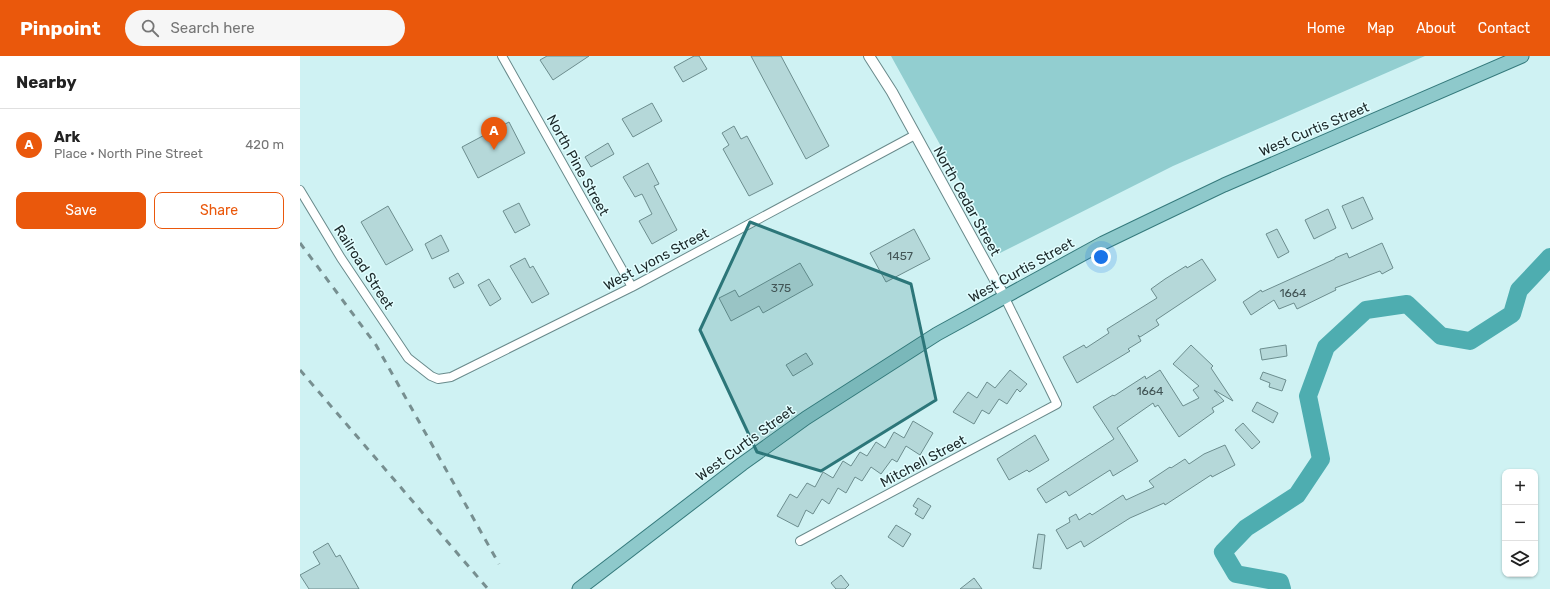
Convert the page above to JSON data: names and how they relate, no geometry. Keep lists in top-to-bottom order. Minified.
{"streets":{"main road":["West Curtis Street"],"street":["North Pine Street","North Cedar Street","West Lyons Street","Railroad Street","Mitchell Street"]},"crossings":[["West Curtis Street","North Cedar Street"],["North Pine Street","West Lyons Street"],["North Cedar Street","West Lyons Street"],["North Cedar Street","Mitchell Street"],["West Lyons Street","Railroad Street"]],"house_numbers":["1457","375","1664","1664"],"page":{"header":"Pinpoint","search":"Search here","nav":["Home","Map","About","Contact"],"heading":"Nearby","list":[{"mark":"A","name":"Ark","note":"Place · North Pine Street","value":"420 m"}],"pins":"A","buttons":["Save","Share"],"map_buttons":["+","−"]}}
